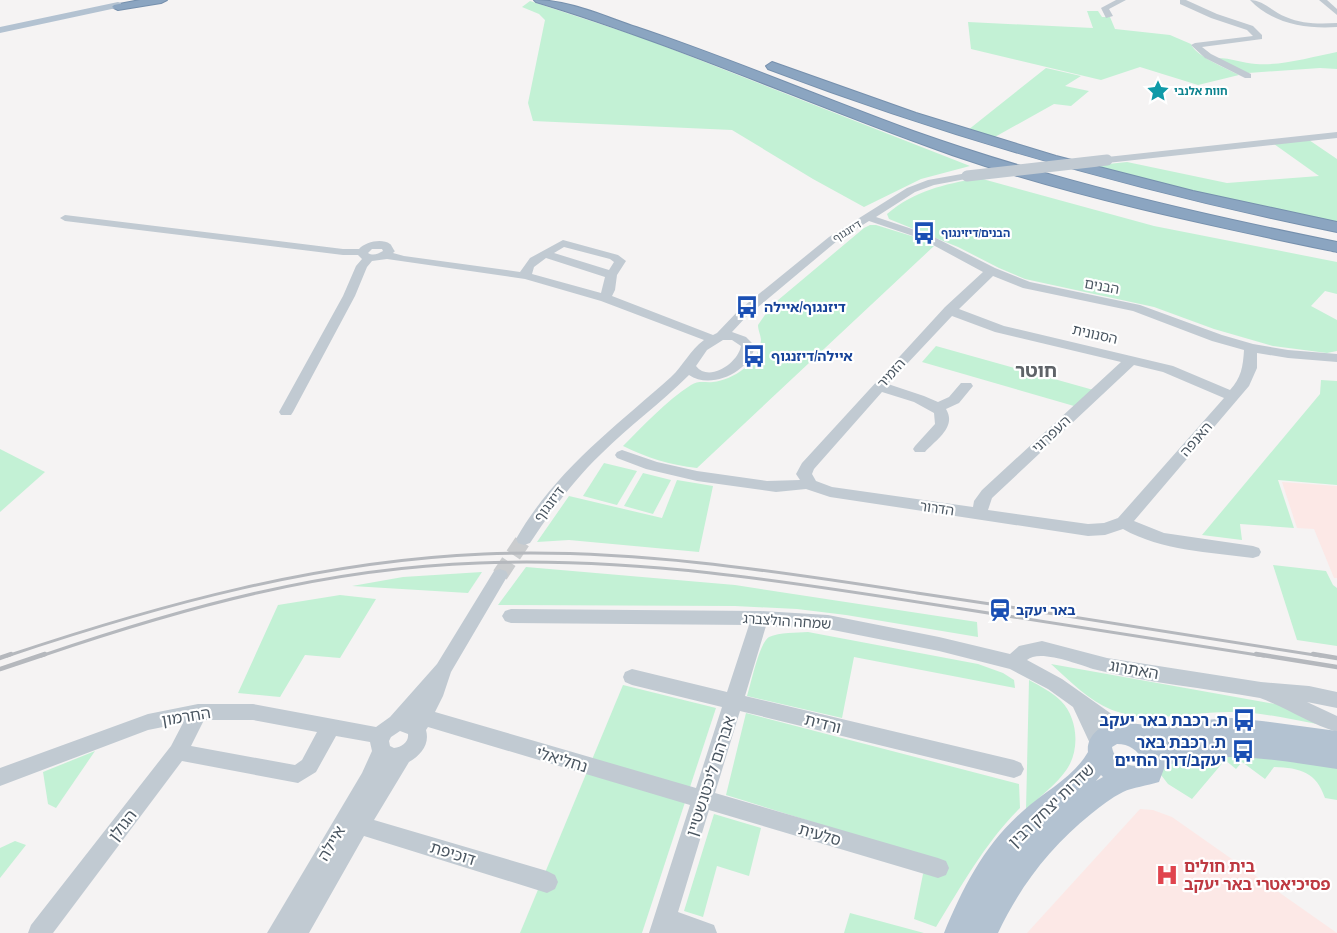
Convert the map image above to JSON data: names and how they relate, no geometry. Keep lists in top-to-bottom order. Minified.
{"streets":{"main road":["שדרות יצחק רבין"],"street":["דיזנגוף","הבנים","הסנונית","הזמיר","העפרוני","האנפה","הדרור","שמחה הולצברג","האתרוג","החרמון","ורדית","נחליאלי","אברהם ליכטנשטיין","הגולן","סלעית","איילה","דוכיפת"]},"crossings":[["דיזנגוף","הבנים"],["הבנים","הזמיר"],["הבנים","האנפה"],["הסנונית","הזמיר"],["הסנונית","העפרוני"],["הסנונית","האנפה"],["הזמיר","הדרור"],["העפרוני","הדרור"],["האנפה","הדרור"],["שמחה הולצברג","האתרוג"],["שמחה הולצברג","אברהם ליכטנשטיין"],["שמחה הולצברג","שדרות יצחק רבין"],["החרמון","נחליאלי"],["החרמון","הגולן"],["החרמון","איילה"],["ורדית","אברהם ליכטנשטיין"],["נחליאלי","אברהם ליכטנשטיין"],["נחליאלי","סלעית"],["נחליאלי","איילה"],["אברהם ליכטנשטיין","סלעית"],["איילה","דוכיפת"]],"districts":["חוטר"],"places":{"place":["חוות אלנבי"],"bus stop":["הבנים/דיזינגוף","דיזנגוף/איילה","איילה/דיזנגוף","ת. רכבת באר יעקב","ת. רכבת באר יעקב/דרך החיים"],"station":["באר יעקב"],"hospital":["בית חולים פסיכיאטרי באר יעקב"]}}
